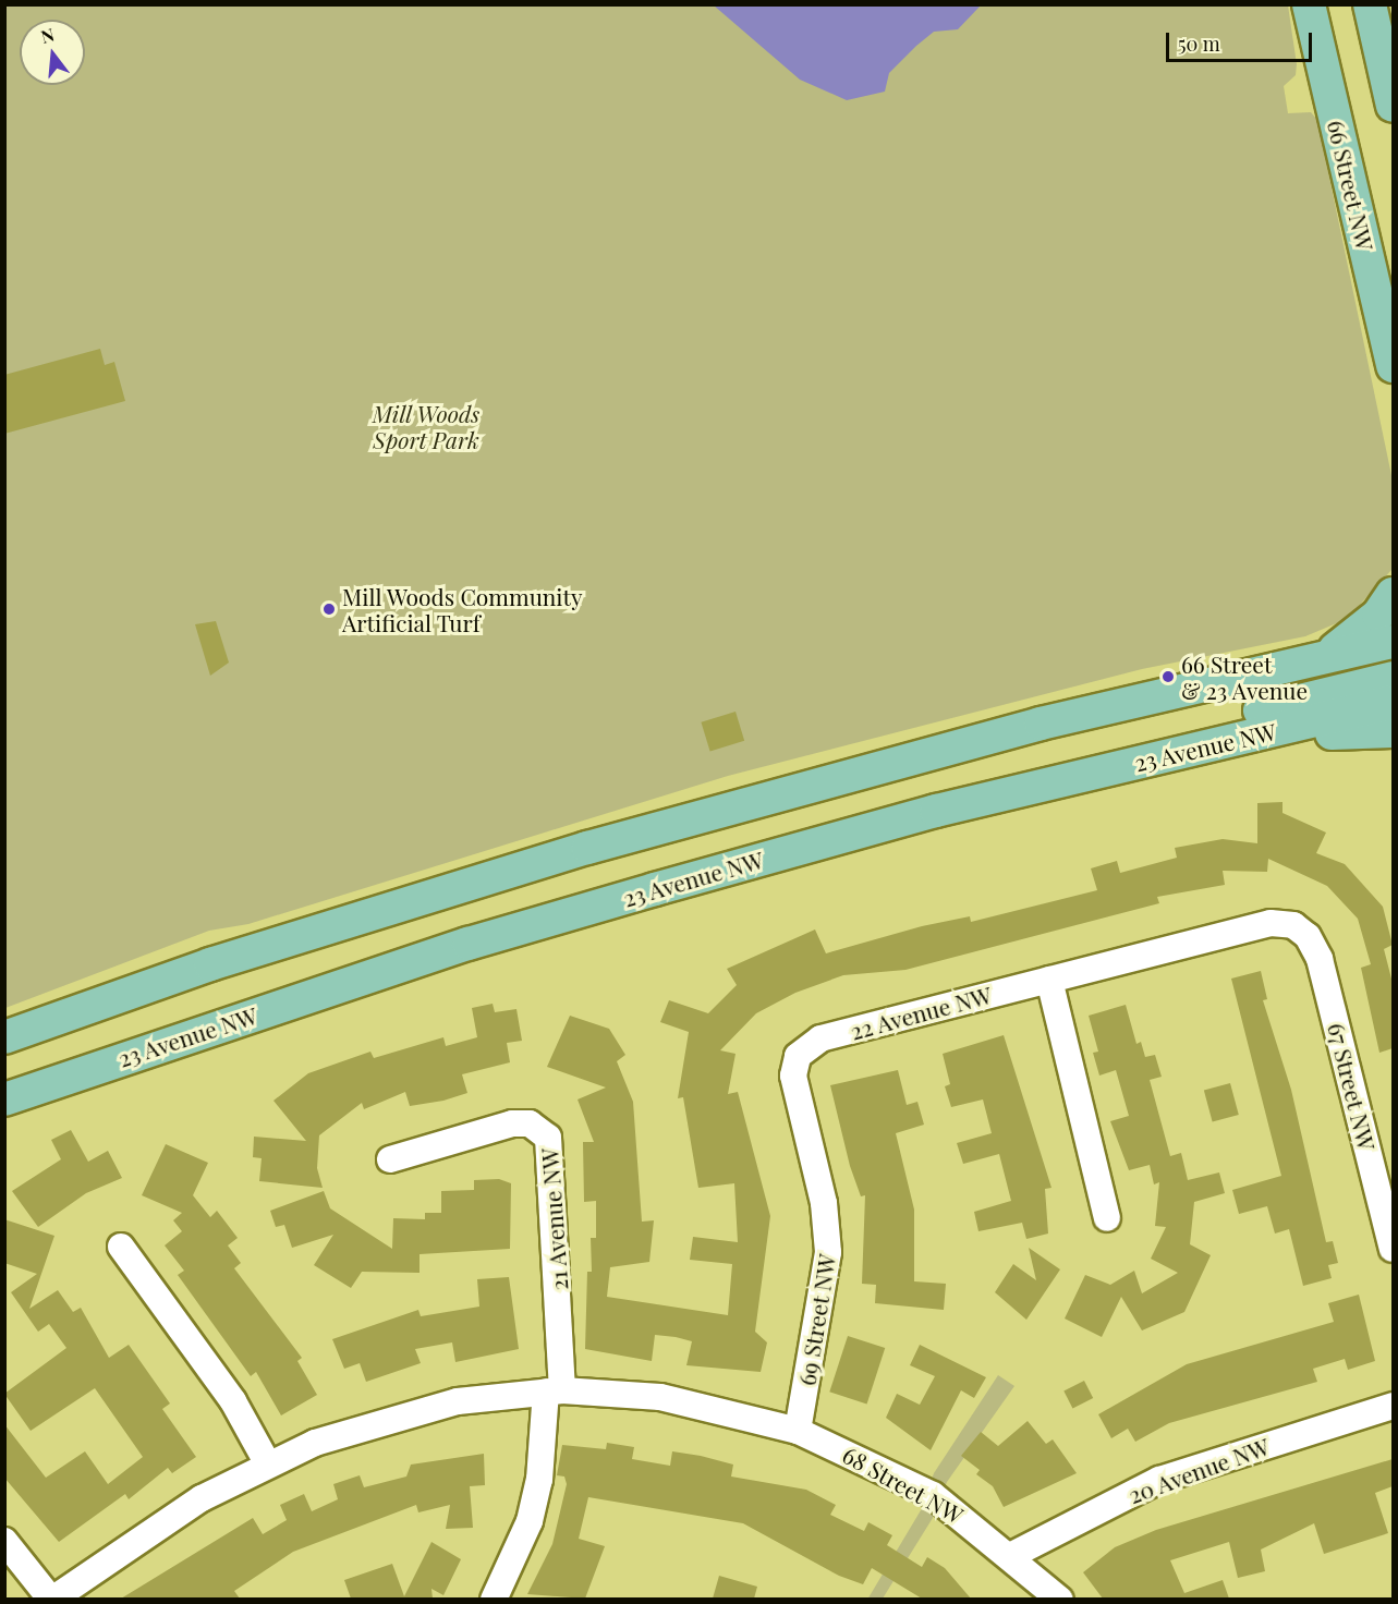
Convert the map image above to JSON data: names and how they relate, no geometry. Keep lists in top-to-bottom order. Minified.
{"streets":{"main road":["66 Street NW","23 Avenue NW"],"street":["22 Avenue NW","67 Street NW","21 Avenue NW","69 Street NW","20 Avenue NW","68 Street NW"]},"crossings":[["22 Avenue NW","67 Street NW"],["22 Avenue NW","69 Street NW"],["69 Street NW","68 Street NW"],["20 Avenue NW","68 Street NW"]],"parks":["Mill Woods Sport Park"],"places":["Mill Woods Community Artificial Turf","66 Street & 23 Avenue"],"scale_bar":"50 m","north":"top"}
